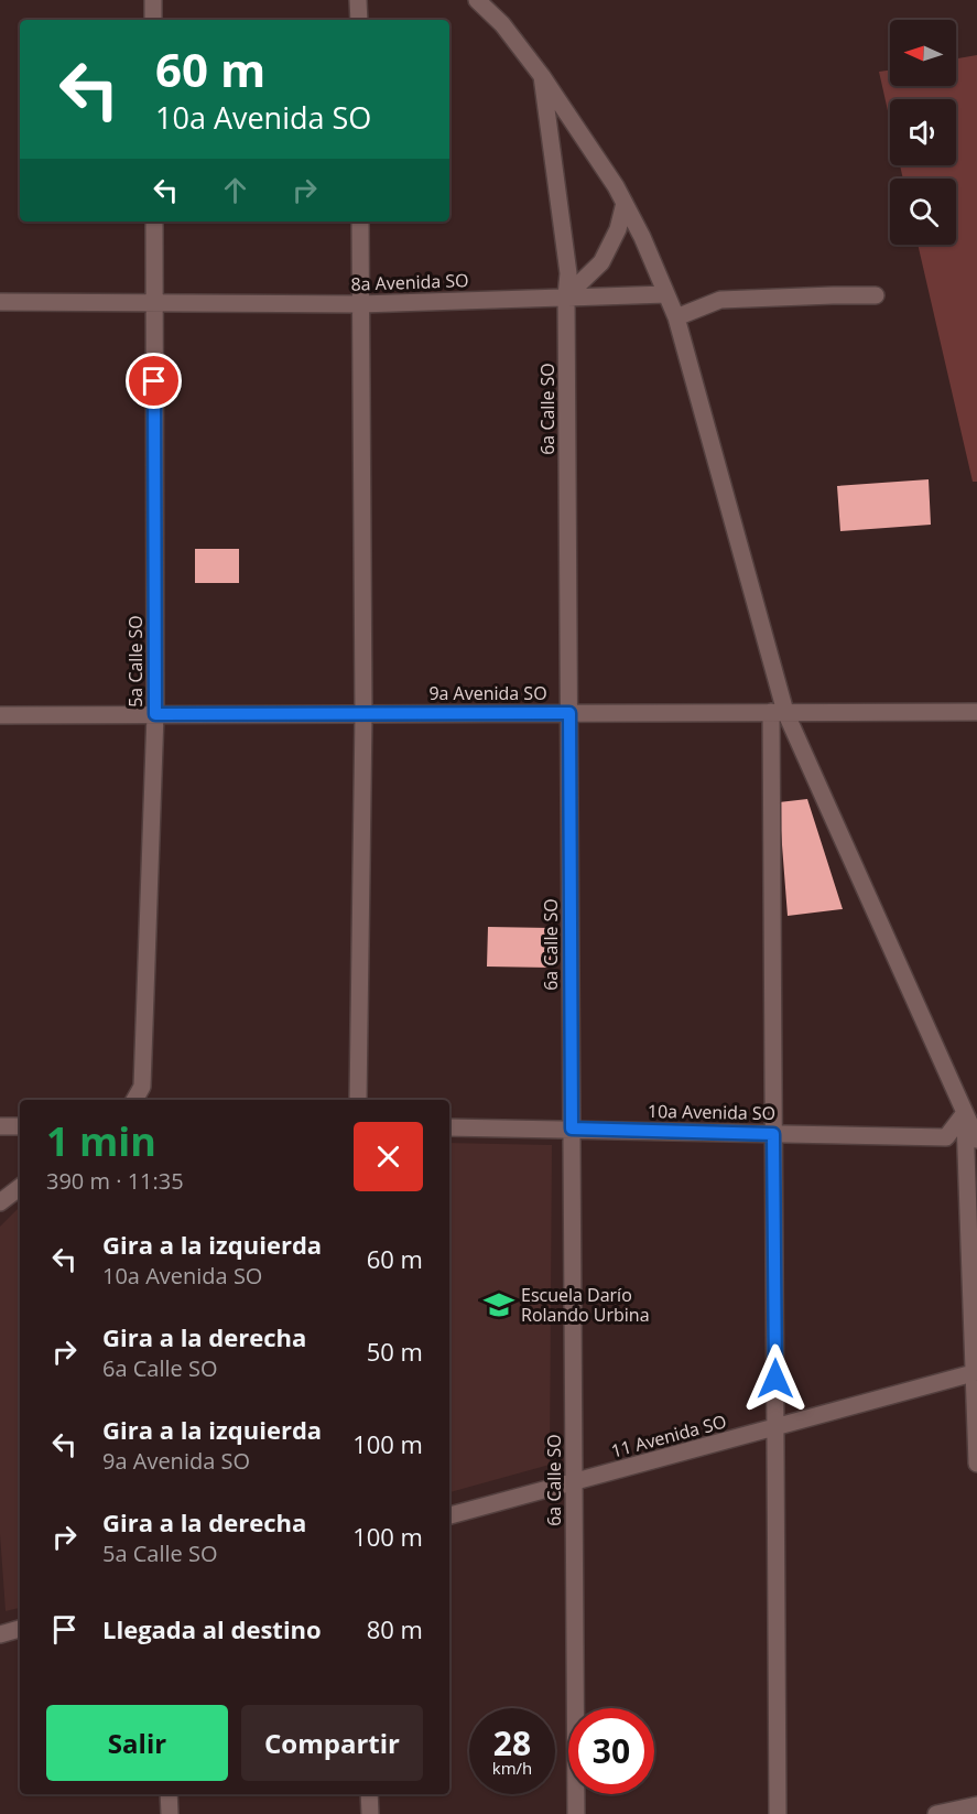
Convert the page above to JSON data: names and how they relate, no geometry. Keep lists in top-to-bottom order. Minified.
{"streets":{"street":["8a Avenida SO","6a Calle SO","5a Calle SO","9a Avenida SO","10a Avenida SO","11 Avenida SO"]},"crossings":[["8a Avenida SO","6a Calle SO"],["8a Avenida SO","5a Calle SO"],["6a Calle SO","9a Avenida SO"],["6a Calle SO","10a Avenida SO"],["6a Calle SO","11 Avenida SO"],["5a Calle SO","9a Avenida SO"]],"places":{"school or university":["Escuela Darío Rolando Urbina"]},"north":"left","page":{"turn":["60 m","10a Avenida SO"],"heading":["1 min","390 m · 11:35"],"list":[{"name":"Gira a la izquierda","note":"10a Avenida SO","value":"60 m"},{"name":"Gira a la derecha","note":"6a Calle SO","value":"50 m"},{"name":"Gira a la izquierda","note":"9a Avenida SO","value":"100 m"},{"name":"Gira a la derecha","note":"5a Calle SO","value":"100 m"},{"name":"Llegada al destino","value":"80 m"}],"buttons":["Salir","Compartir"],"speed":"28 km/h","limit":"30"}}
